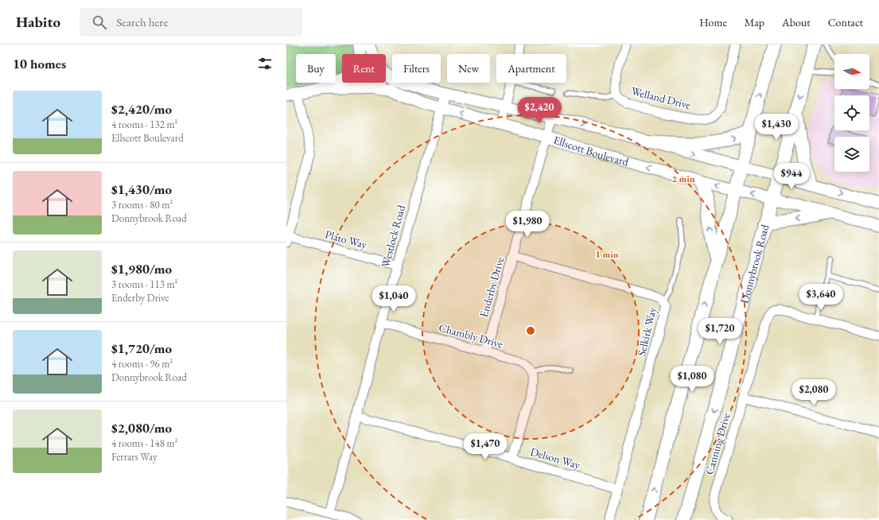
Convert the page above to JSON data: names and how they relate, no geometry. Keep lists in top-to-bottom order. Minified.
{"streets":{"main road":["Donnybrook Road"],"street":["Welland Drive","Ellscott Boulevard","Westlock Road","Plato Way","Enderby Drive","Selkirk Way","Chambly Drive","Canning Drive","Delson Way"]},"crossings":[["Ellscott Boulevard","Westlock Road"],["Ellscott Boulevard","Donnybrook Road"],["Ellscott Boulevard","Enderby Drive"],["Westlock Road","Plato Way"],["Westlock Road","Chambly Drive"],["Westlock Road","Delson Way"],["Enderby Drive","Selkirk Way"],["Enderby Drive","Chambly Drive"],["Selkirk Way","Delson Way"]],"north":"right","page":{"header":"Habito","search":"Search here","nav":["Home","Map","About","Contact"],"heading":"10 homes","chip":["Buy","Rent","Filters","New","Apartment"],"list":[{"name":"$2,420/mo","note":"4 rooms · 132 m² · Ellscott Boulevard"},{"name":"$1,430/mo","note":"3 rooms · 80 m² · Donnybrook Road"},{"name":"$1,980/mo","note":"3 rooms · 113 m² · Enderby Drive"},{"name":"$1,720/mo","note":"4 rooms · 96 m² · Donnybrook Road"},{"name":"$2,080/mo","note":"4 rooms · 148 m² · Ferrars Way"}],"price":["$2,420","$1,430","$944","$1,980","$3,640","$1,040","$1,720","$1,080","$2,080","$1,470"]},"rings":["2 min","1 min"]}
